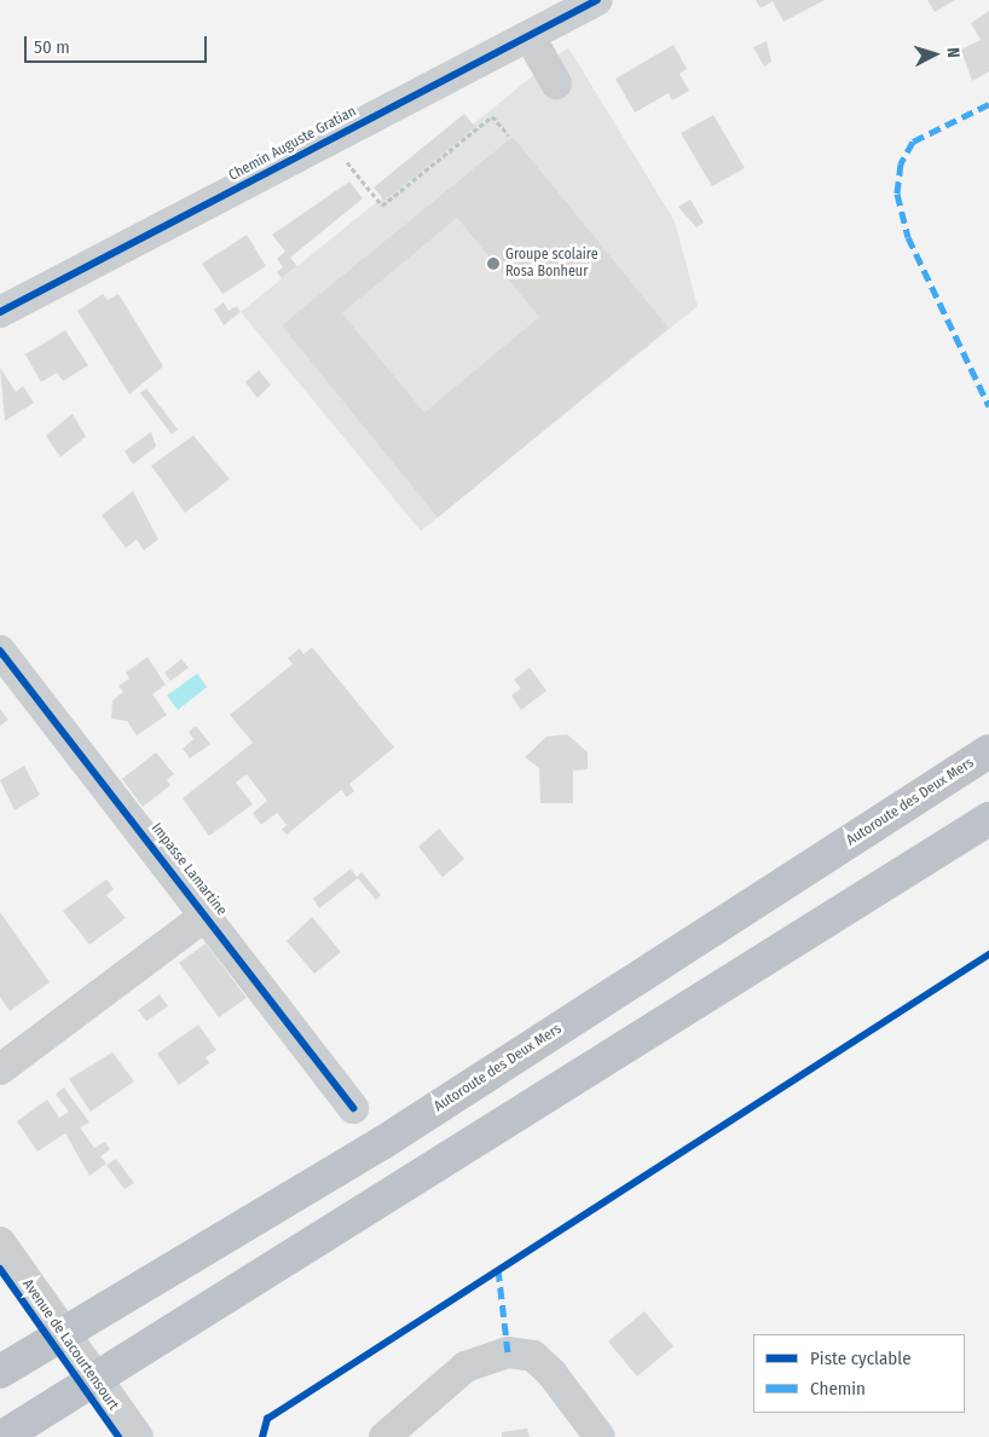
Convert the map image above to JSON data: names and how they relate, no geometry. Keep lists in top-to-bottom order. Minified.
{"streets":{"highway":["Autoroute des Deux Mers"],"street":["Chemin Auguste Gratian","Impasse Lamartine","Avenue de Lacourtensourt"]},"places":["Groupe scolaire Rosa Bonheur"],"legend":["Piste cyclable","Chemin"],"scale_bar":"50 m","north":"right"}
